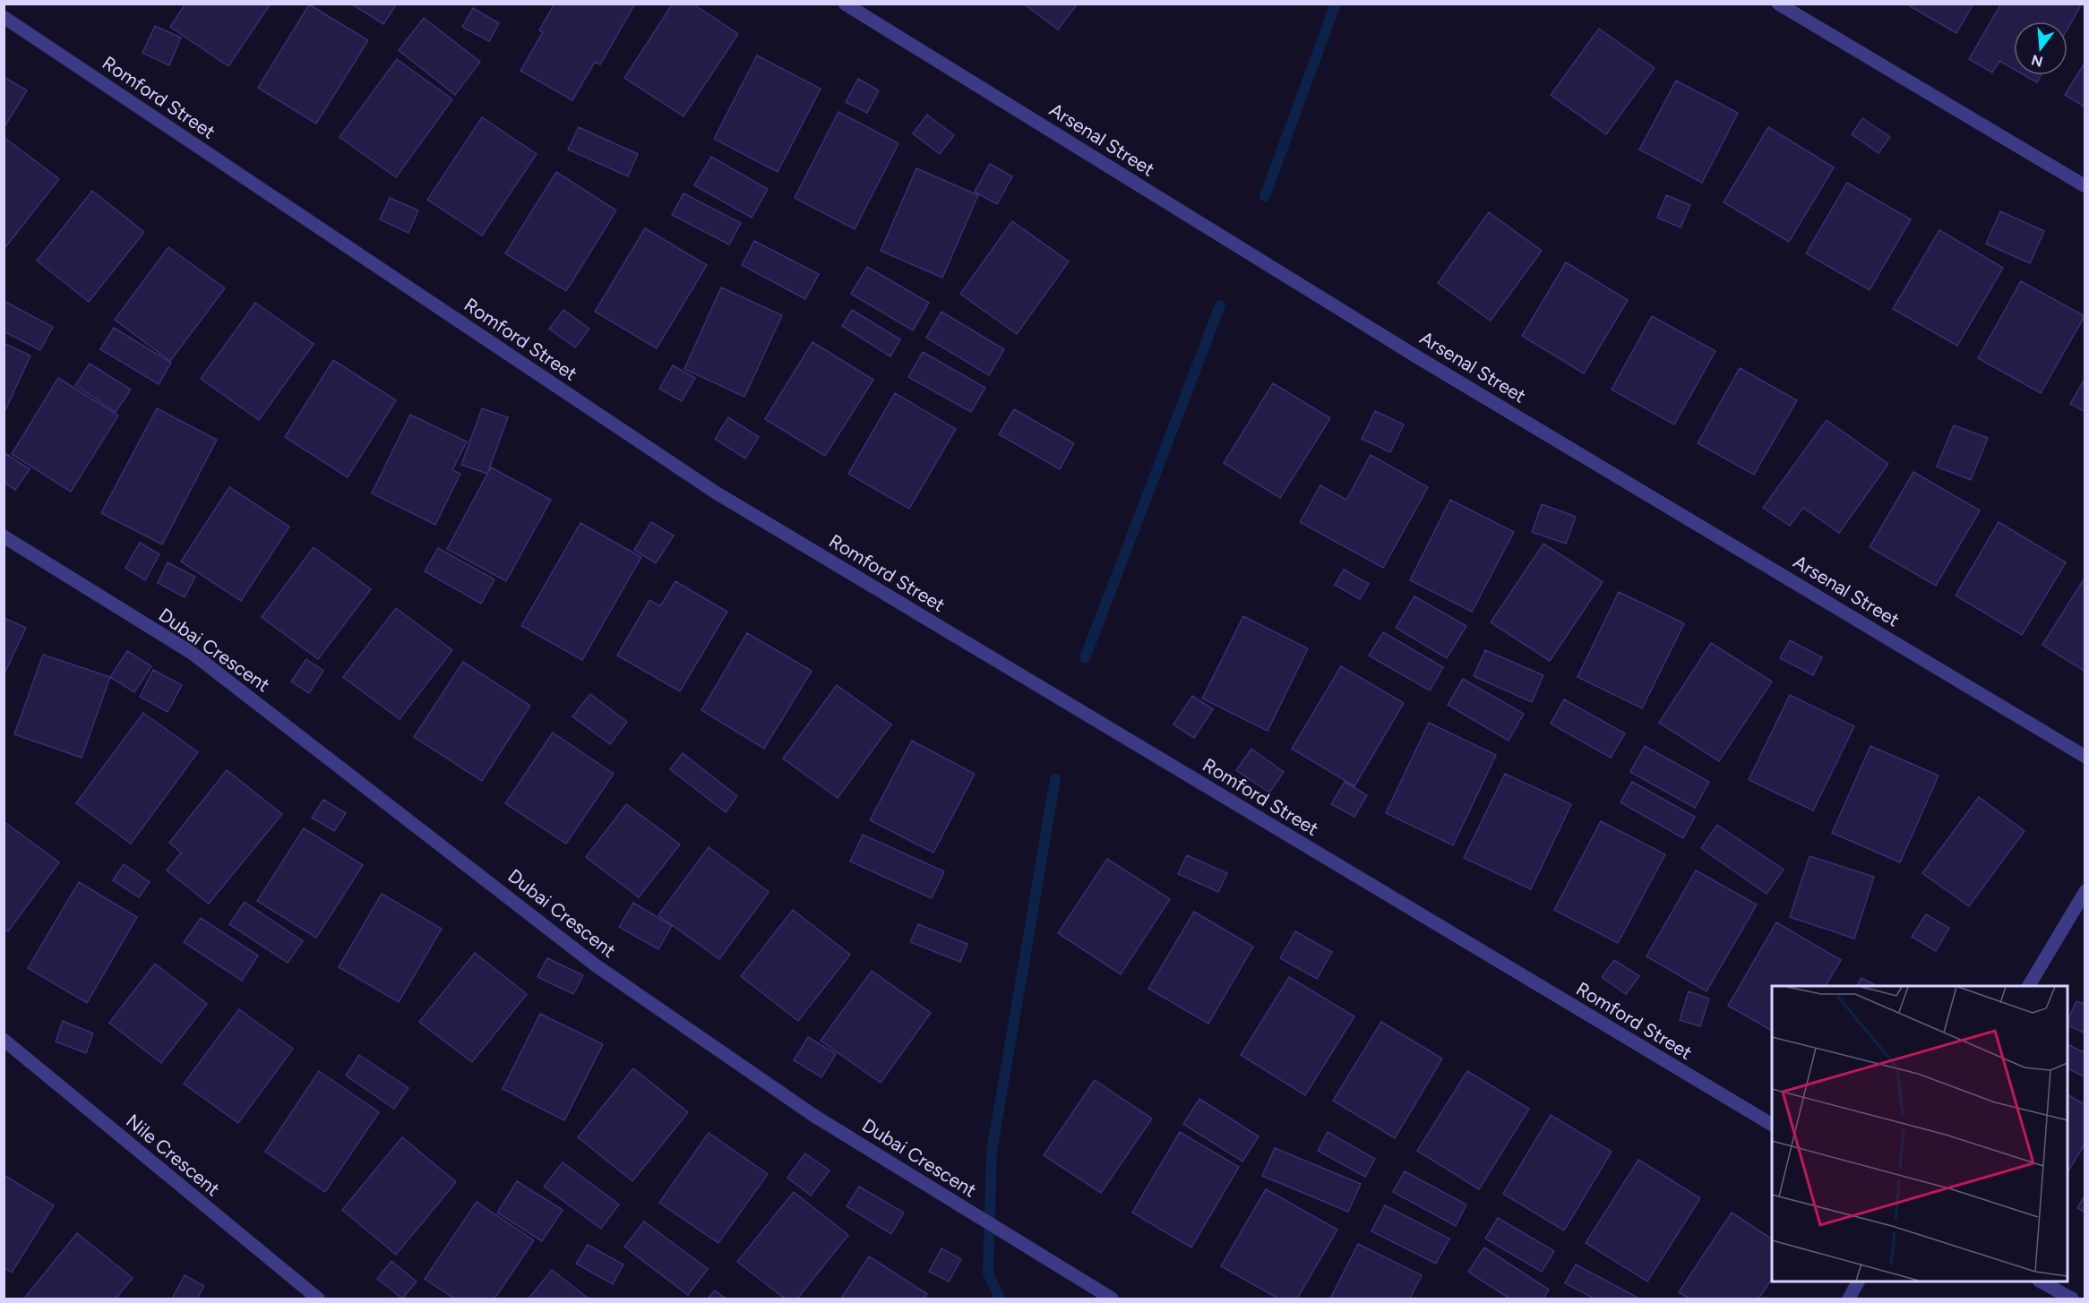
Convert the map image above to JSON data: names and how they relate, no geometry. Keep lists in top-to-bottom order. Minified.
{"streets":{"street":["Romford Street","Arsenal Street","Dubai Crescent","Nile Crescent"]},"north":"bottom"}
